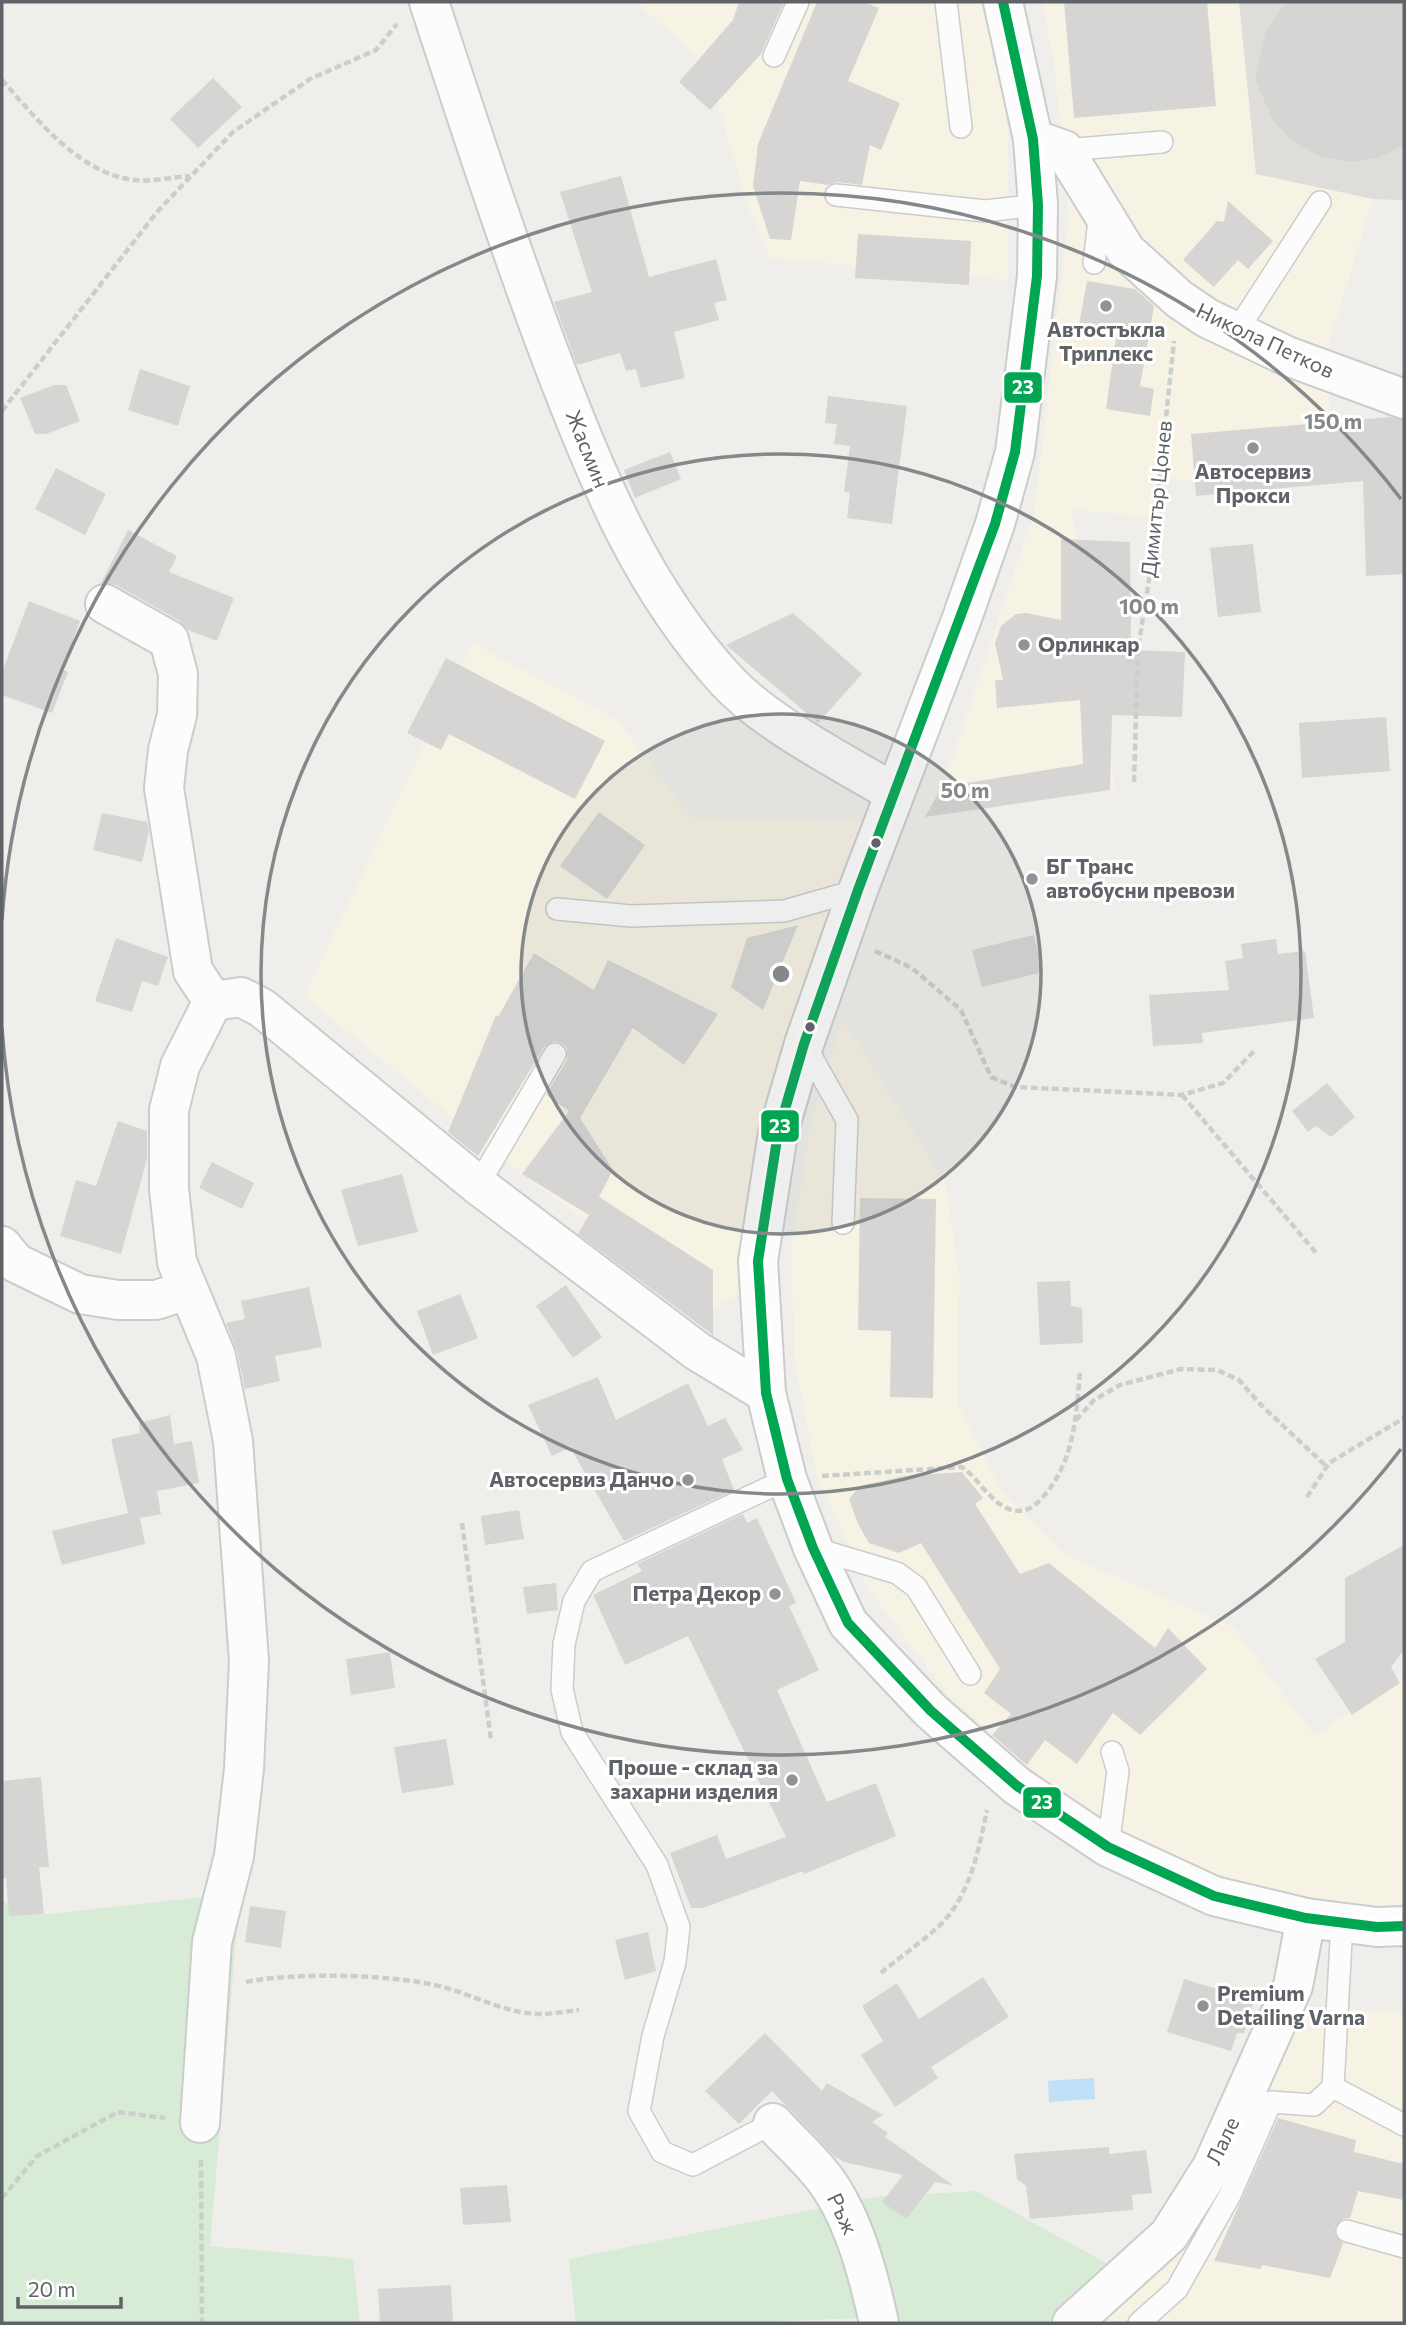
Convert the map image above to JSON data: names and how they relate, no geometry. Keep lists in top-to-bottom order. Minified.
{"streets":{"street":["Никола Петков","Жасмин","Лале","Ръж"],"path":["Димитър Цонев"]},"crossings":[["Никола Петков","Димитър Цонев"]],"places":["Автостъкла Триплекс","Автосервиз Прокси","Орлинкар","БГ Транс автобусни превози","Автосервиз Данчо","Петра Декор","Проше - склад за захарни изделия","Premium Detailing Varna"],"lines":["transit line 23"],"scale_bar":"20 m","rings":["150 m","100 m","50 m"]}
